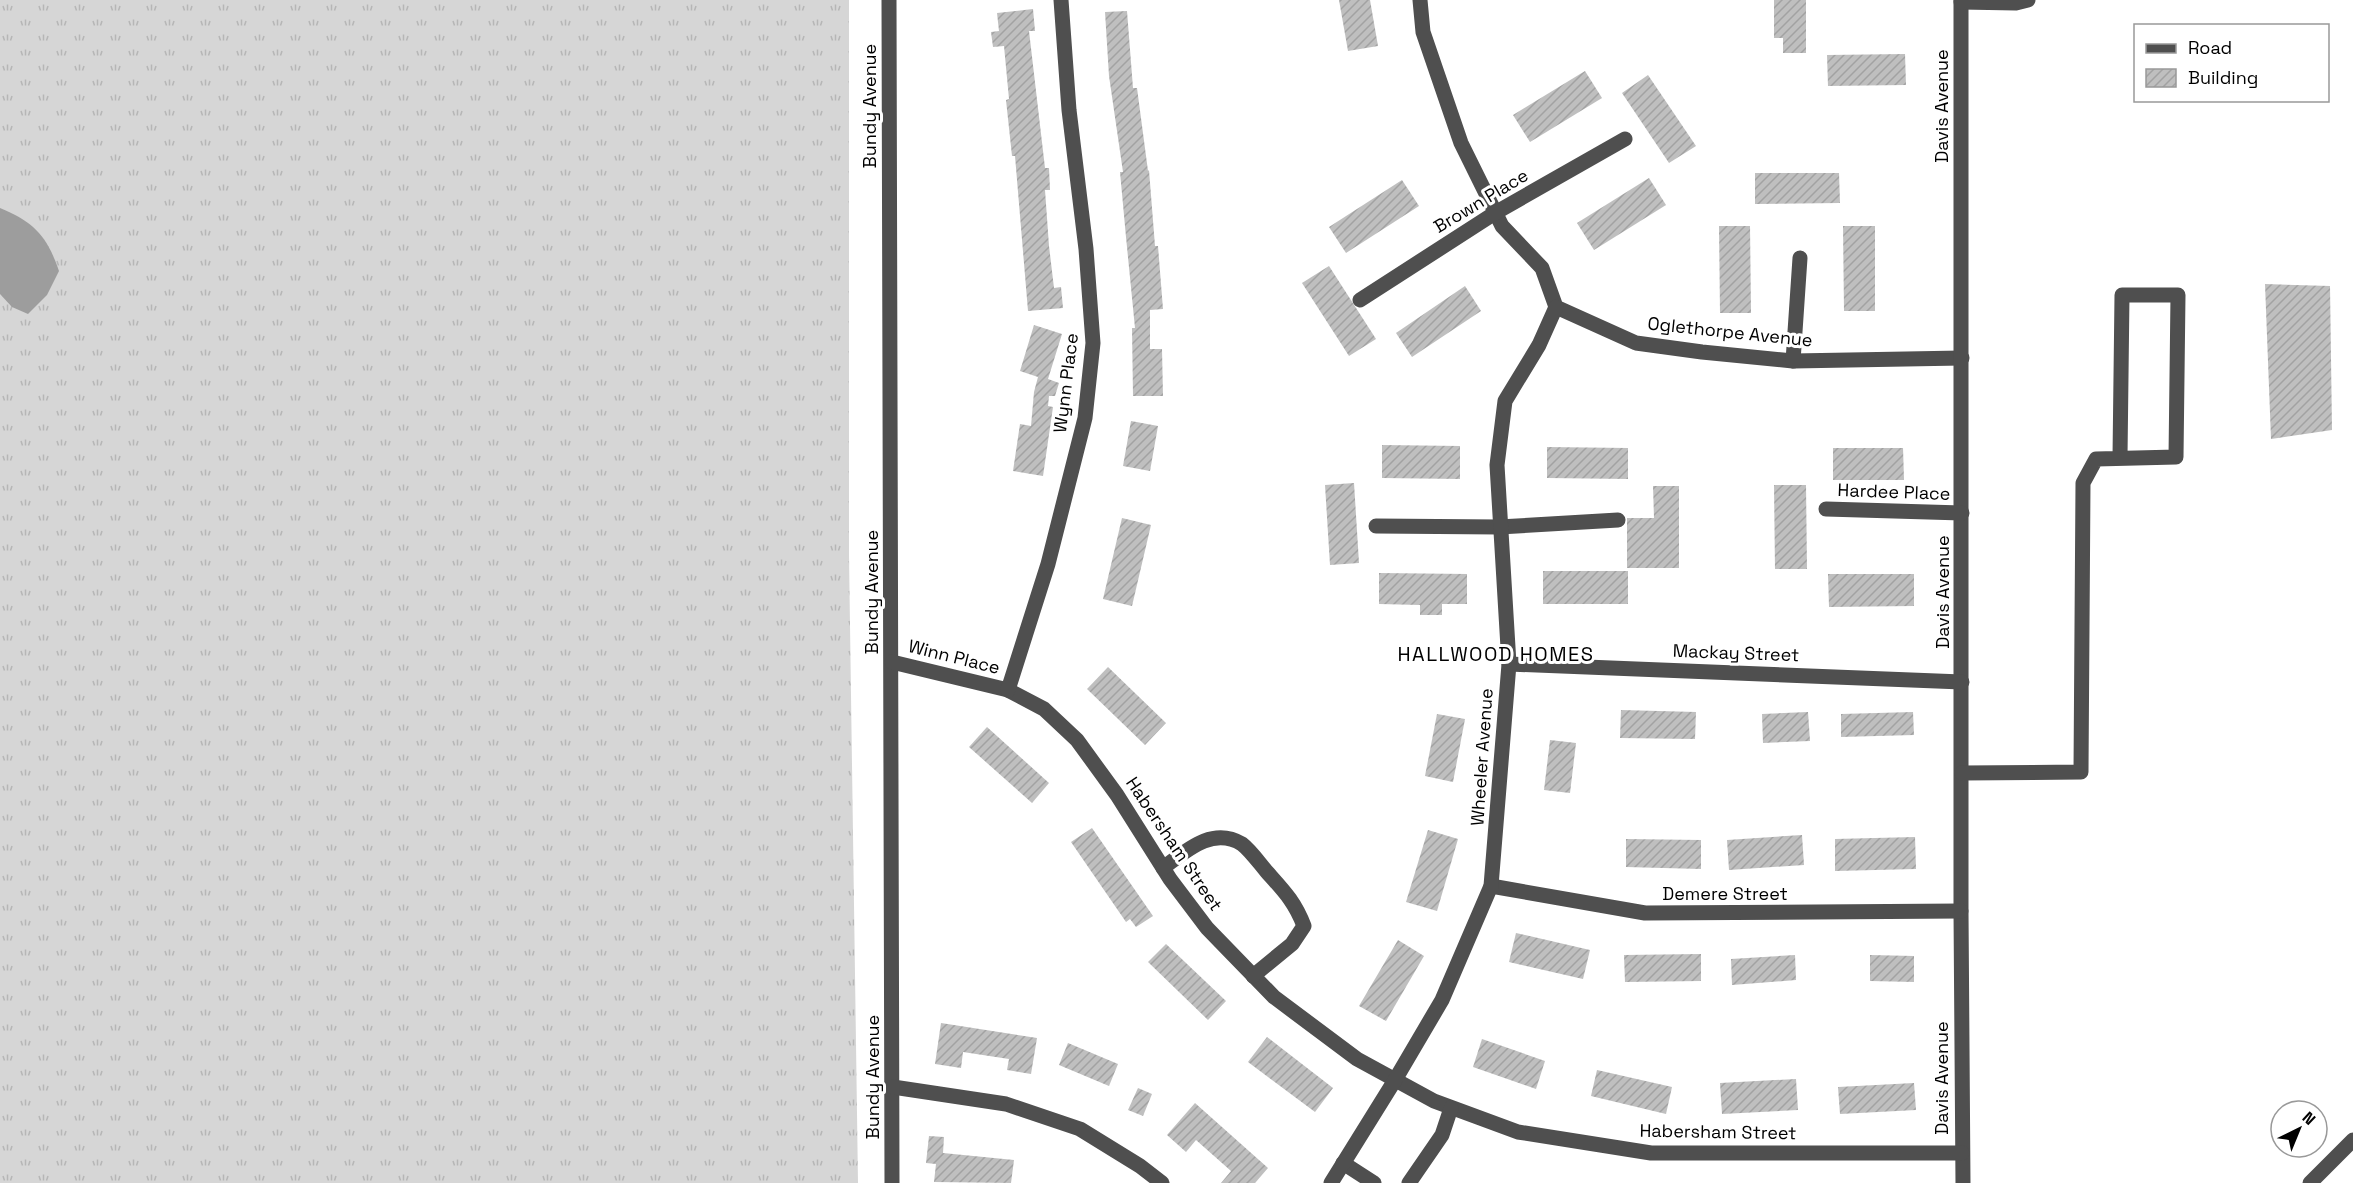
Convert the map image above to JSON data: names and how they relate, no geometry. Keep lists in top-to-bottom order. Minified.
{"streets":{"street":["Bundy Avenue","Davis Avenue","Brown Place","Oglethorpe Avenue","Wynn Place","Hardee Place","Mackay Street","Winn Place","Wheeler Avenue","Habersham Street","Demere Street"]},"crossings":[["Bundy Avenue","Winn Place"],["Davis Avenue","Oglethorpe Avenue"],["Davis Avenue","Hardee Place"],["Davis Avenue","Mackay Street"],["Davis Avenue","Habersham Street"],["Davis Avenue","Demere Street"],["Oglethorpe Avenue","Wheeler Avenue"],["Wynn Place","Winn Place"],["Wynn Place","Habersham Street"],["Mackay Street","Wheeler Avenue"],["Winn Place","Habersham Street"],["Wheeler Avenue","Habersham Street"],["Wheeler Avenue","Demere Street"]],"districts":["HALLWOOD HOMES"],"legend":["Road","Building"],"north":"top right"}
